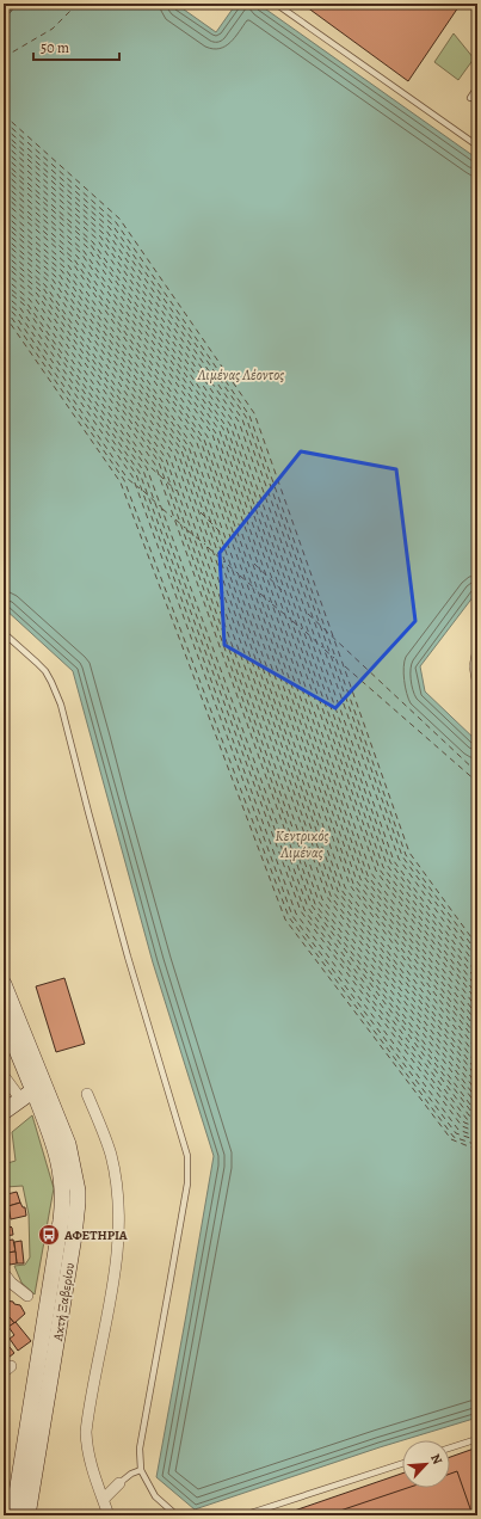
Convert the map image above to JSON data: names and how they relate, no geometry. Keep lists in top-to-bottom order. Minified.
{"streets":{"main road":["Ακτή Ξαβερίου"]},"water":["Λιμένας Λέοντος","Κεντρικός Λιμένας"],"places":{"bus stop":["ΑΦΕΤΗΡΙΑ"]},"scale_bar":"50 m","north":"top right"}
